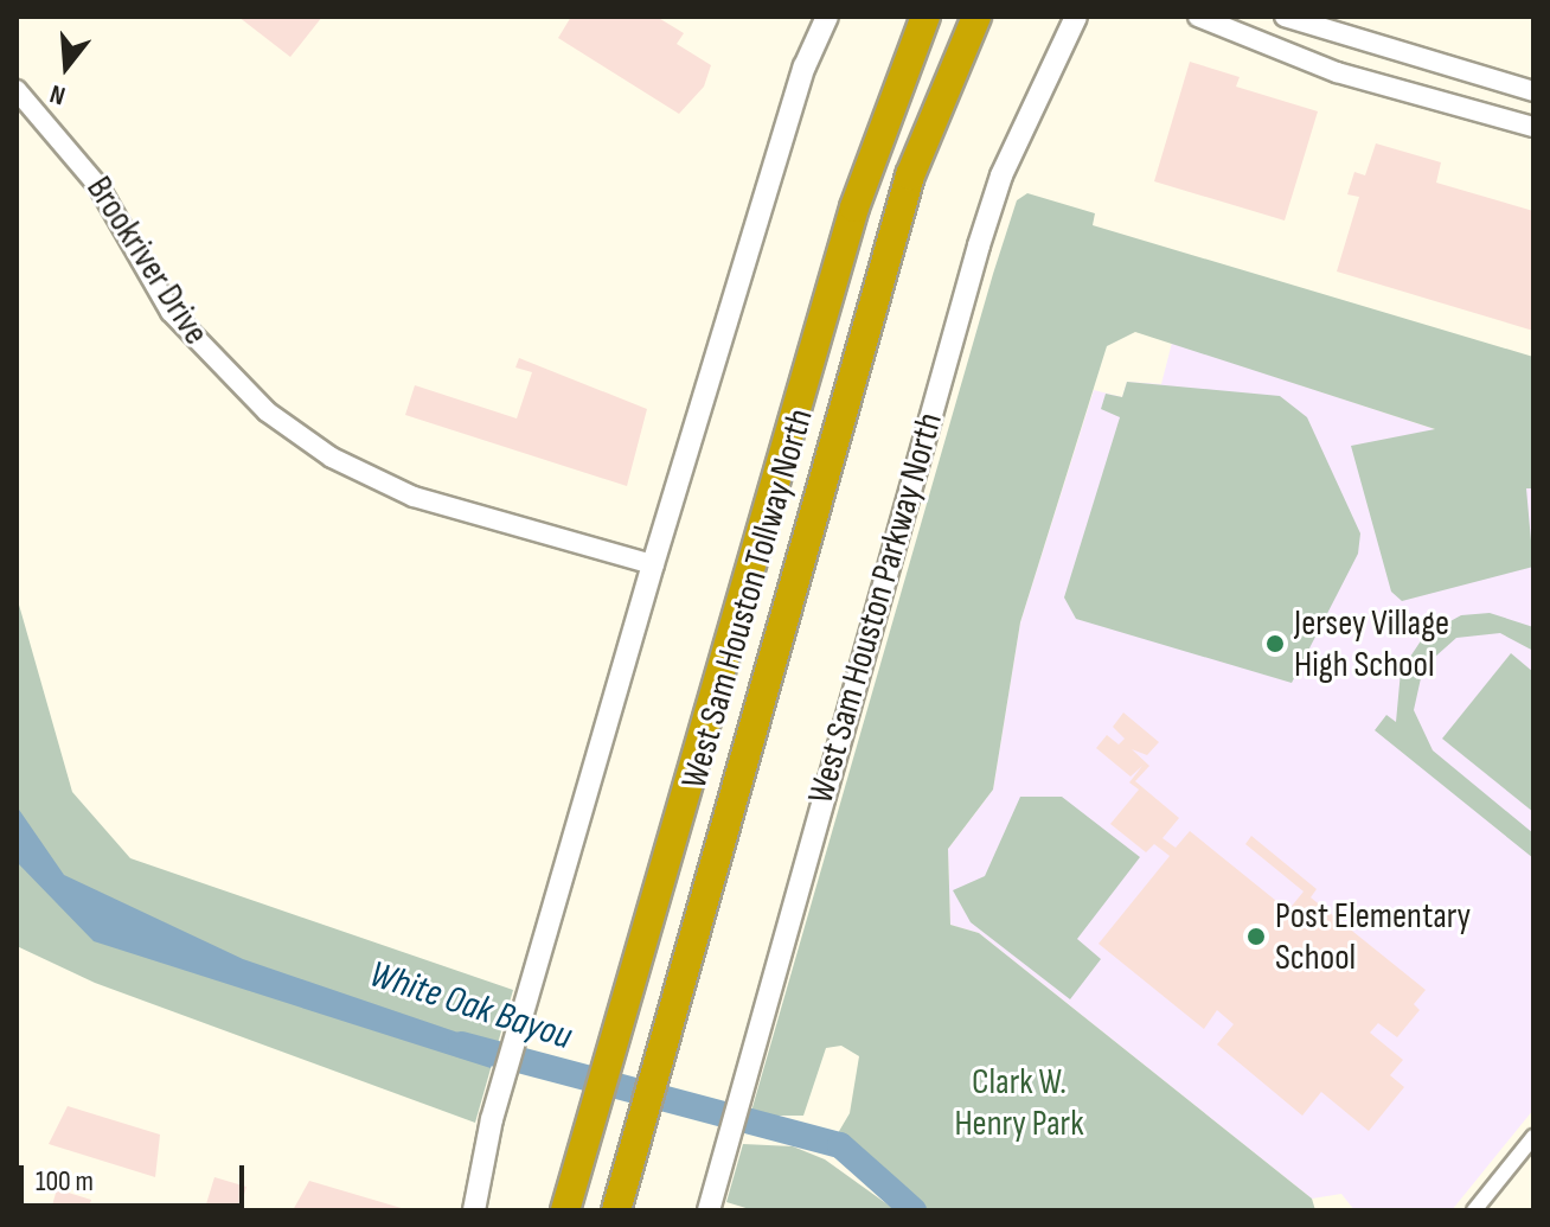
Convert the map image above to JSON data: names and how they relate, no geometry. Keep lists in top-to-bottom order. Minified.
{"streets":{"highway":["West Sam Houston Tollway North"],"main road":["West Sam Houston Parkway North"],"street":["Brookriver Drive"]},"water":["White Oak Bayou"],"parks":["Clark W. Henry Park"],"places":["Jersey Village High School","Post Elementary School"],"scale_bar":"100 m","north":"bottom"}
